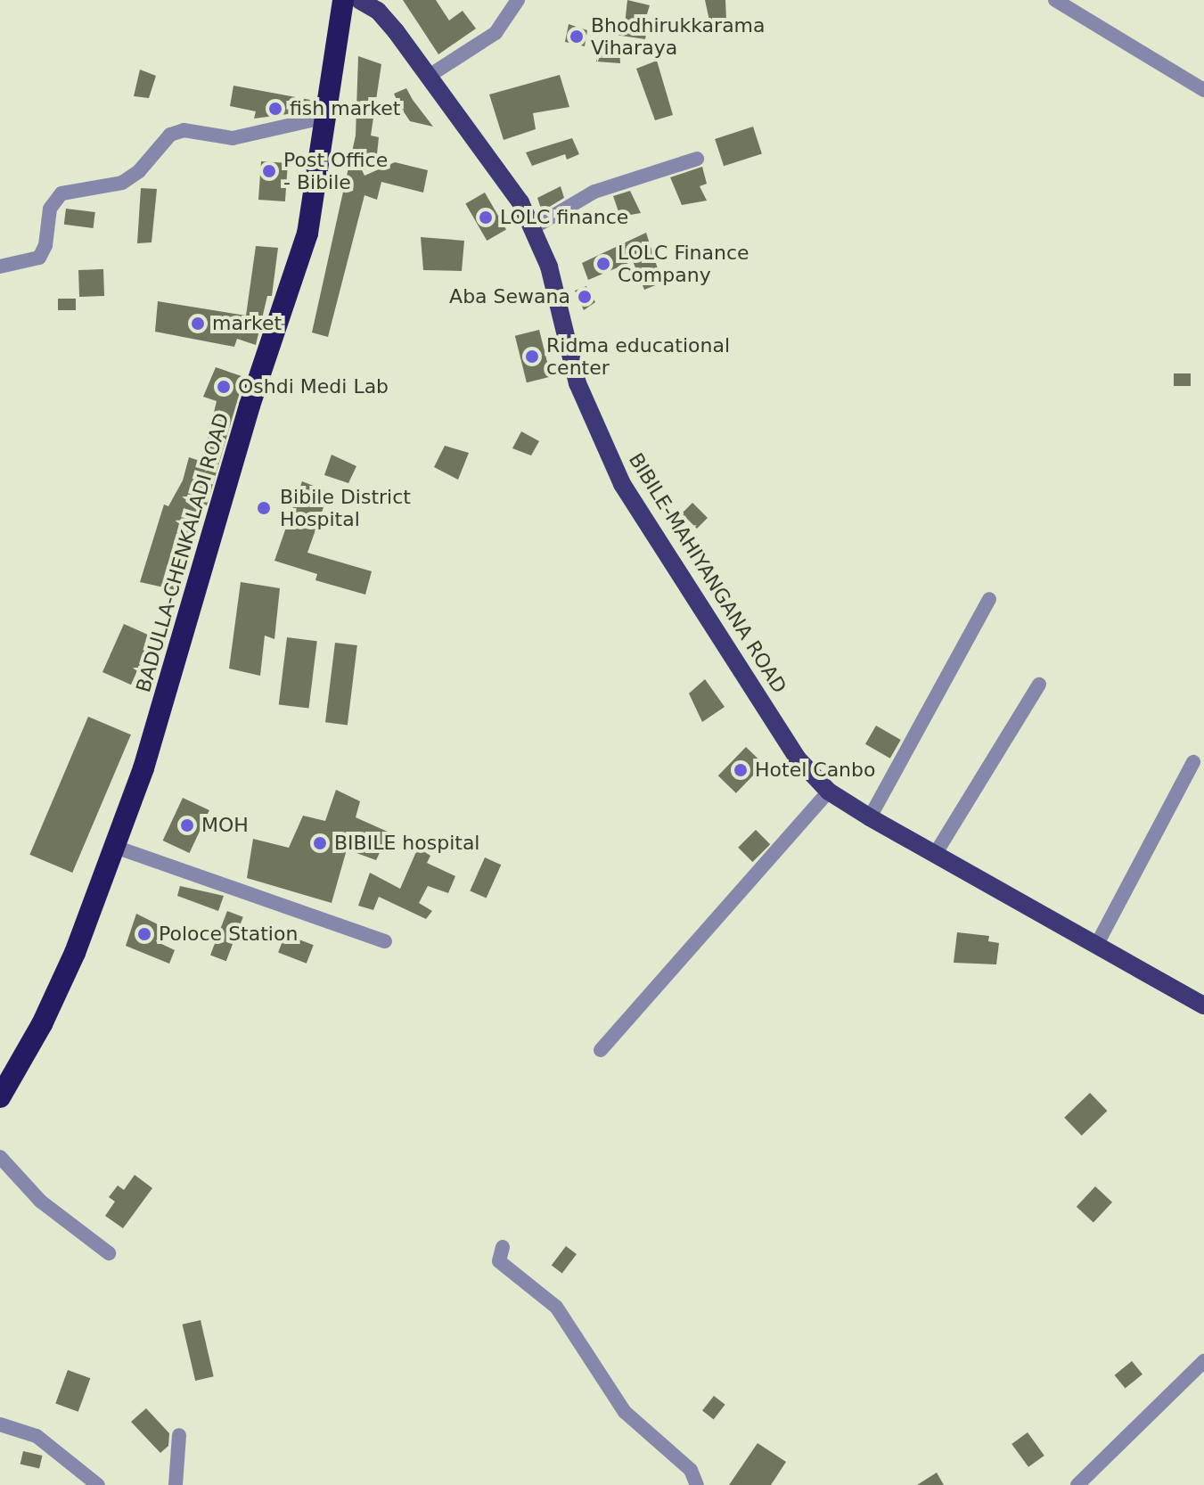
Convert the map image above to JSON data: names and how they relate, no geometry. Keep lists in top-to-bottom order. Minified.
{"streets":{"highway":["BADULLA-CHENKALADI ROAD"],"main road":["BIBILE-MAHIYANGANA ROAD"]},"places":["Bhodhirukkarama Viharaya","fish market","Post Office - Bibile","LOLC finance","LOLC Finance Company","Aba Sewana","market","Ridma educational center","Oshdi Medi Lab","Bibile District Hospital","Hotel Canbo","MOH","BIBILE hospital","Poloce Station"]}
